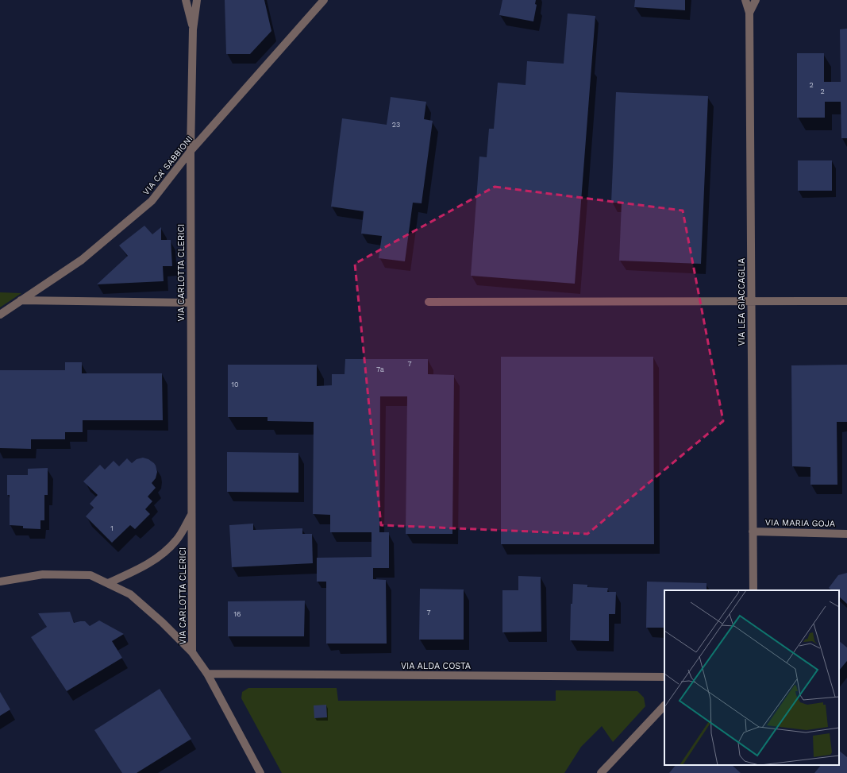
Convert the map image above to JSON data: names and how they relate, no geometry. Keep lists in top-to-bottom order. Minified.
{"streets":{"street":["VIA CA' SABBIONI","VIA CARLOTTA CLERICI","VIA LEA GIACCAGLIA","VIA MARIA GOJA","VIA ALDA COSTA"]},"crossings":[["VIA CA' SABBIONI","VIA CARLOTTA CLERICI"],["VIA CARLOTTA CLERICI","VIA ALDA COSTA"],["VIA LEA GIACCAGLIA","VIA MARIA GOJA"]],"house_numbers":["2","2","23","7","7a","10","1","7","16"]}
